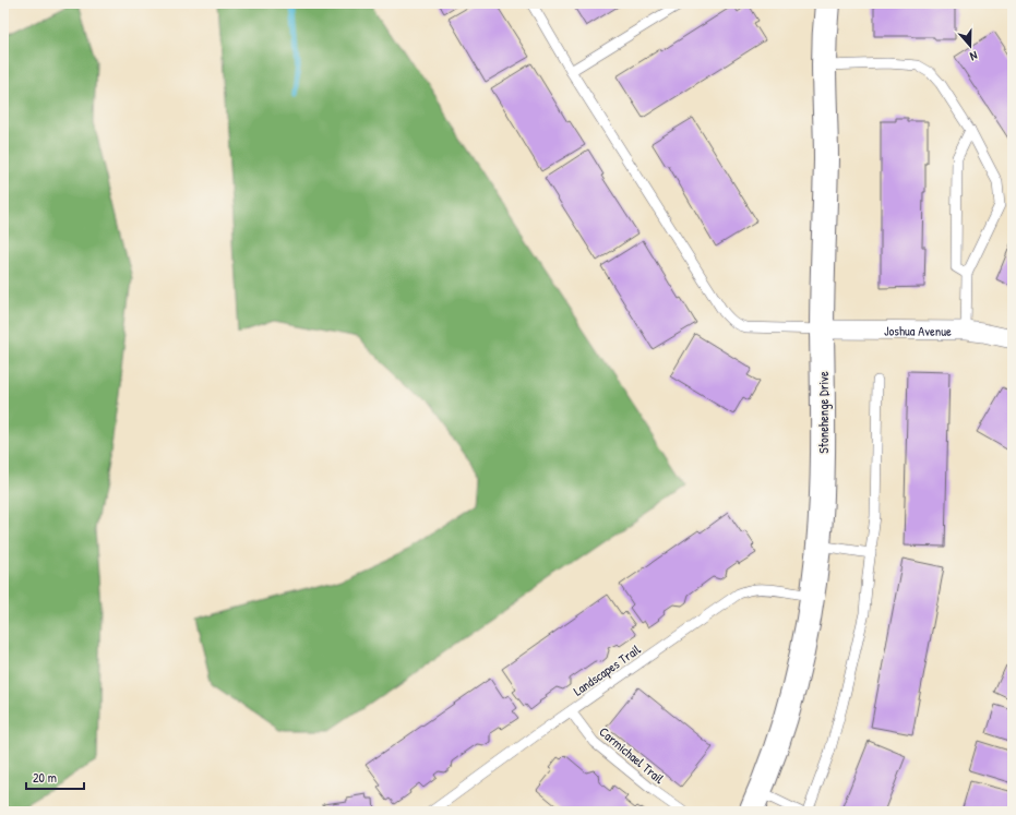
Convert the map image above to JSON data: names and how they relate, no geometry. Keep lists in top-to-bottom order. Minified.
{"streets":{"street":["Joshua Avenue","Stonehenge Drive"],"lane":["Landscapes Trail","Carmichael Trail"]},"crossings":[["Joshua Avenue","Stonehenge Drive"],["Stonehenge Drive","Landscapes Trail"],["Landscapes Trail","Carmichael Trail"]],"scale_bar":"20 m","north":"bottom"}
